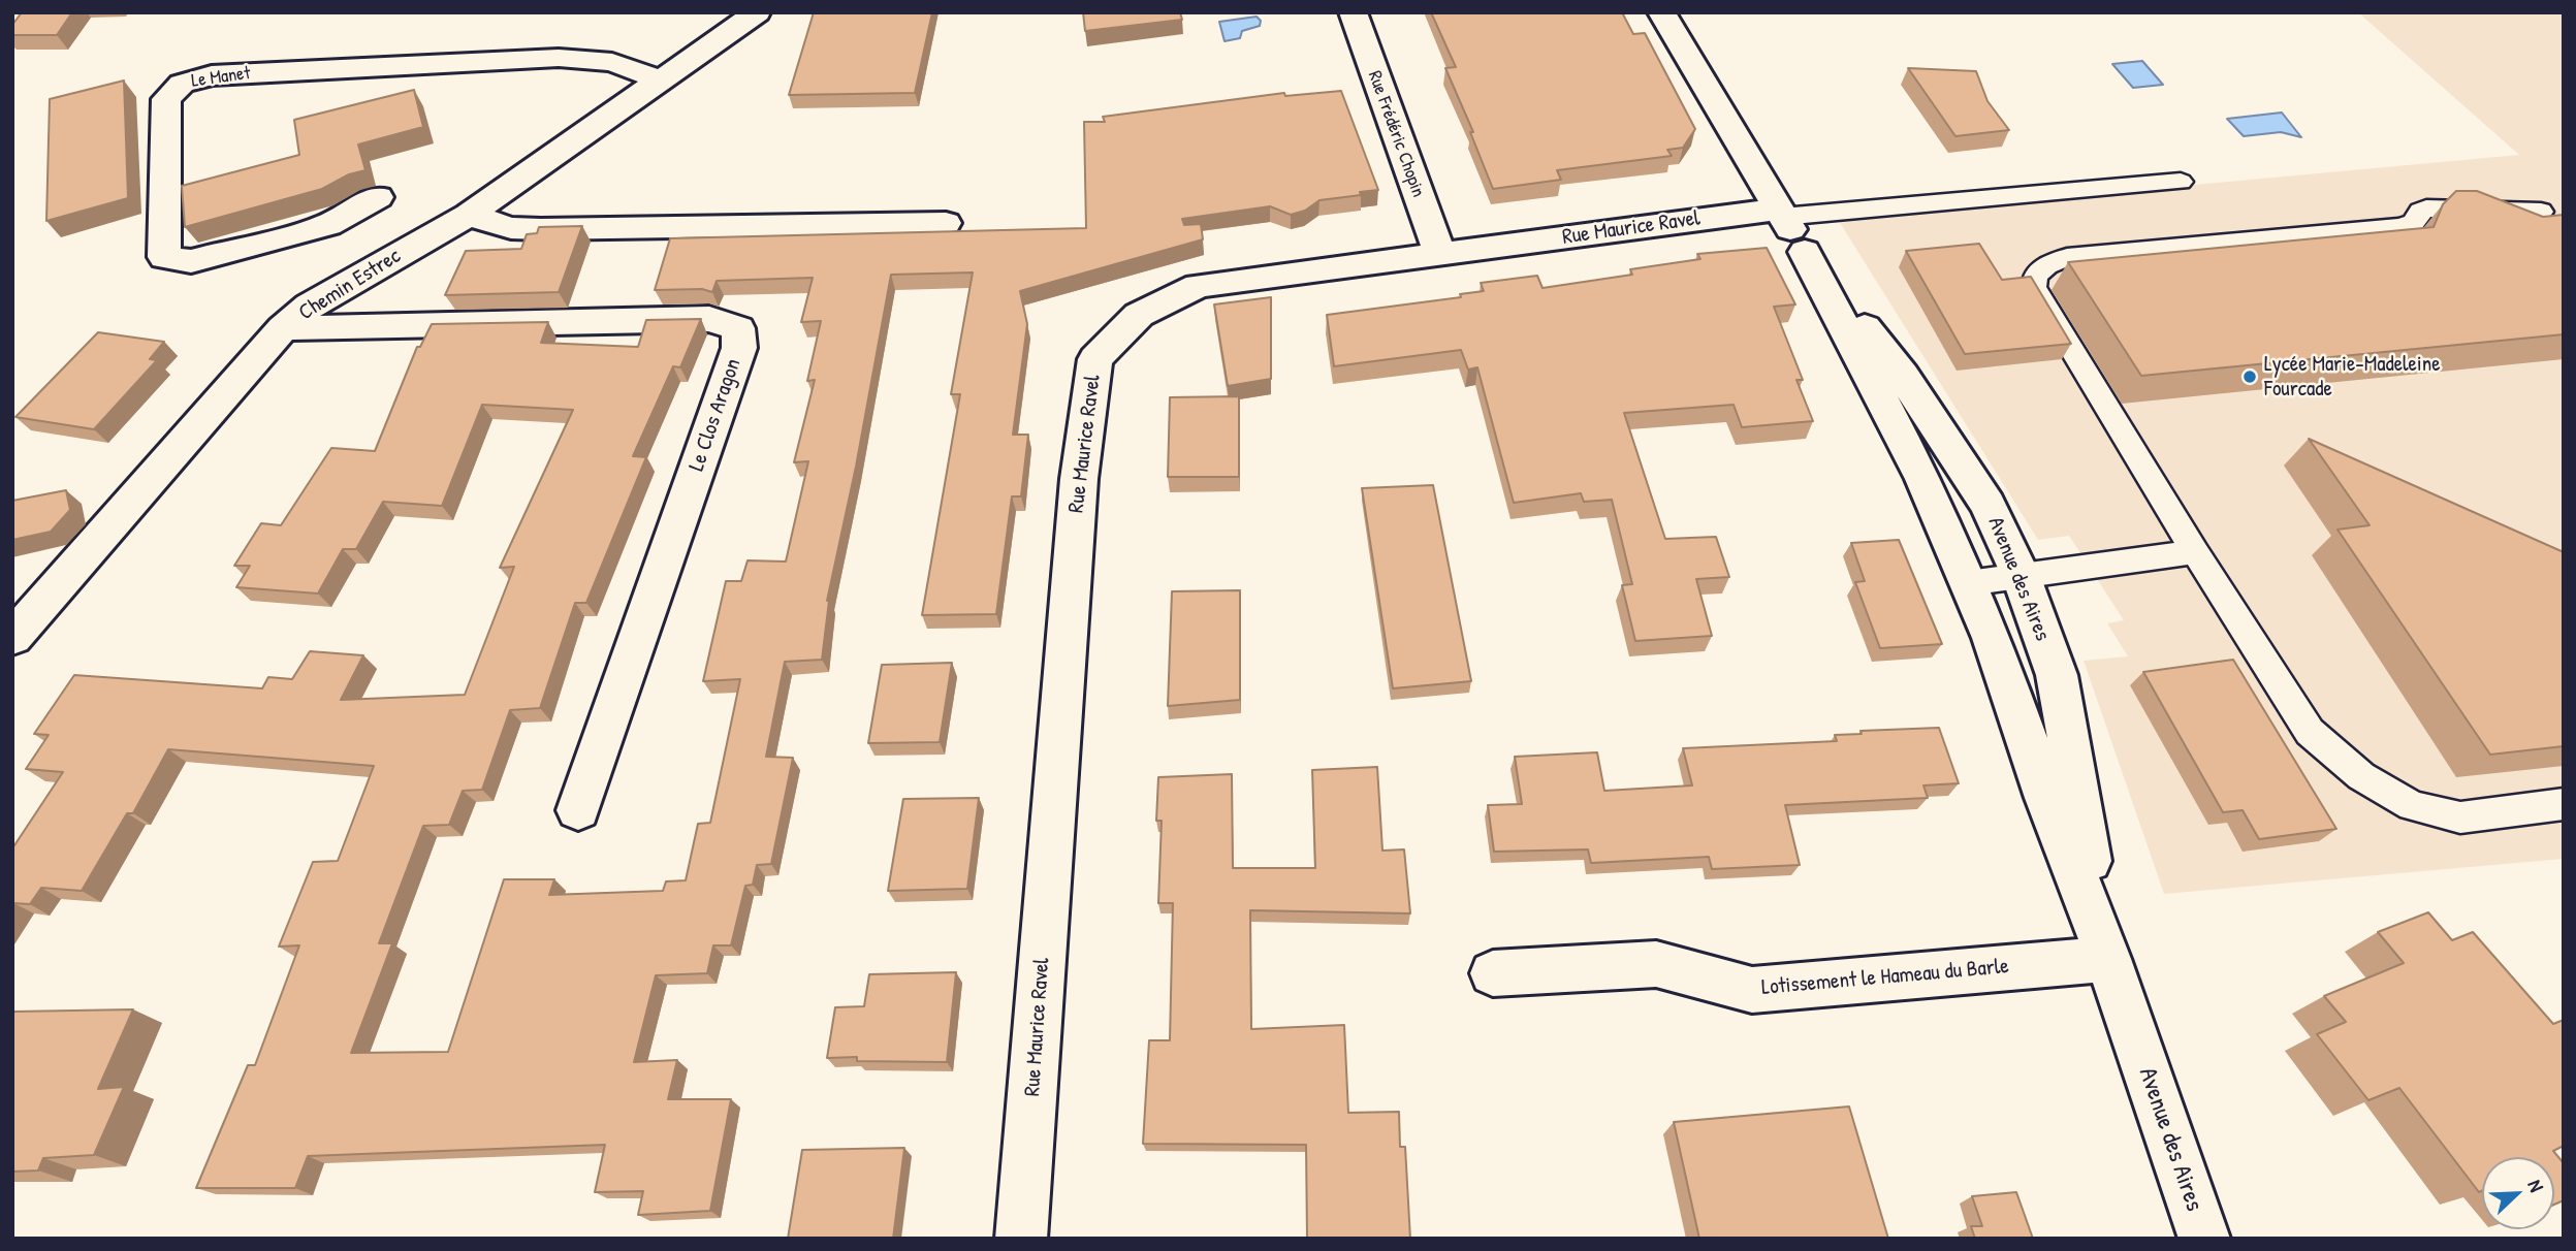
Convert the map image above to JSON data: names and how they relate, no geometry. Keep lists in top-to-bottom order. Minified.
{"streets":{"street":["Le Manet","Rue Frédéric Chopin","Rue Maurice Ravel","Chemin Estrec","Le Clos Aragon","Avenue des Aires","Lotissement le Hameau du Barle"]},"crossings":[["Le Manet","Chemin Estrec"],["Rue Frédéric Chopin","Rue Maurice Ravel"],["Rue Maurice Ravel","Avenue des Aires"],["Chemin Estrec","Le Clos Aragon"],["Avenue des Aires","Lotissement le Hameau du Barle"]],"places":["Lycée Marie-Madeleine Fourcade"],"north":"top right"}
